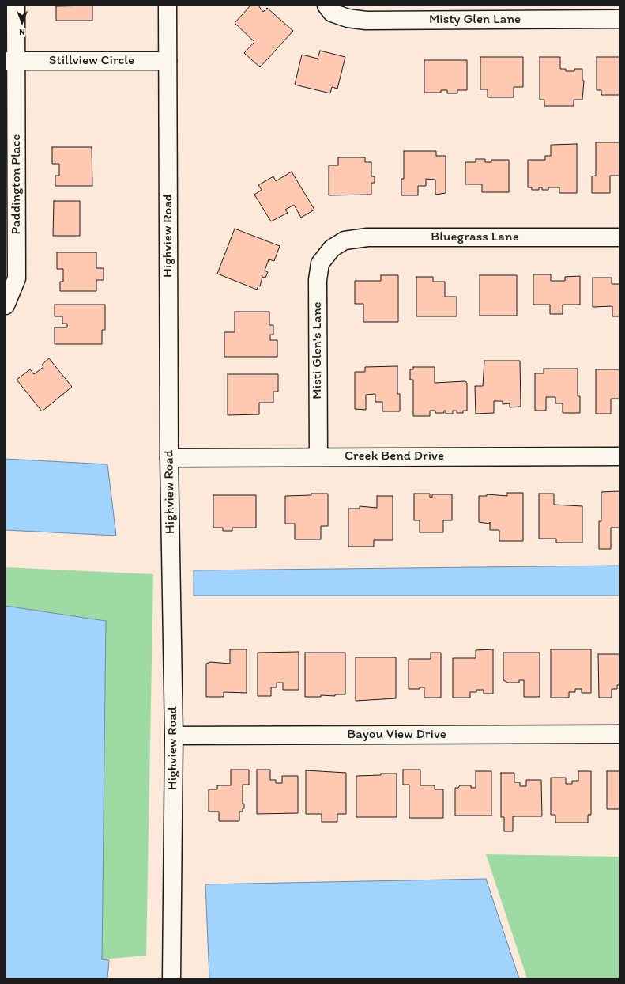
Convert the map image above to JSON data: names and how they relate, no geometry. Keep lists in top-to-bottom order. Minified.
{"streets":{"street":["Misty Glen Lane","Stillview Circle","Paddington Place","Highview Road","Bluegrass Lane","Misti Glen's Lane","Creek Bend Drive","Bayou View Drive"]},"crossings":[["Stillview Circle","Paddington Place"],["Stillview Circle","Highview Road"],["Highview Road","Creek Bend Drive"],["Highview Road","Bayou View Drive"],["Bluegrass Lane","Misti Glen's Lane"],["Misti Glen's Lane","Creek Bend Drive"]],"north":"bottom"}
